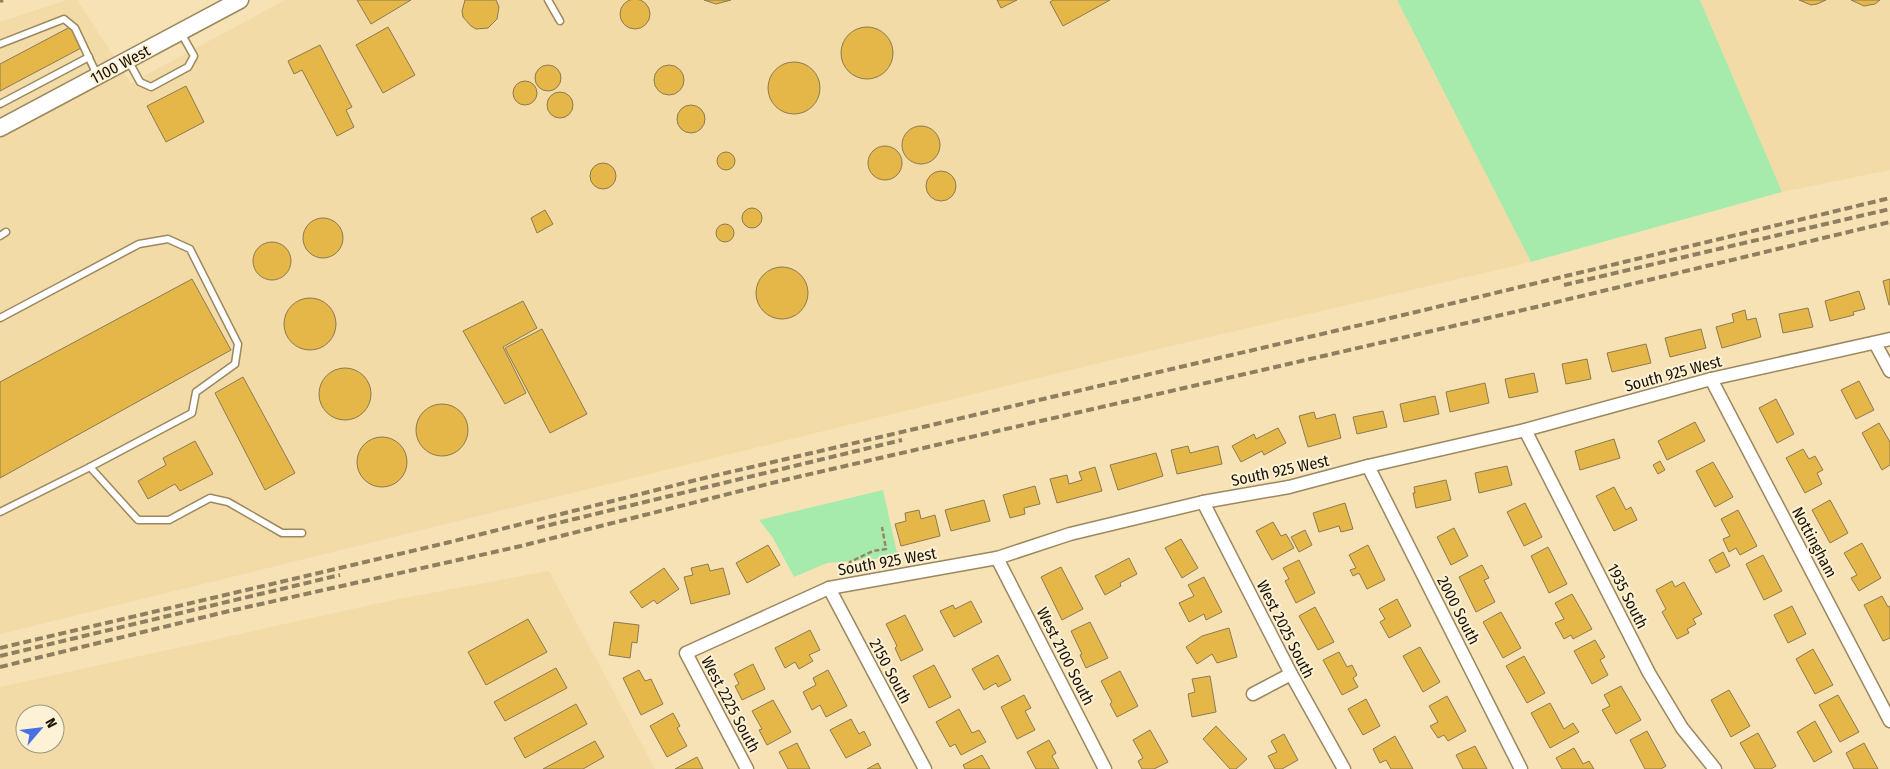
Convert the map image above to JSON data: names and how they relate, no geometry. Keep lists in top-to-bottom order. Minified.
{"streets":{"street":["1100 West","South 925 West","Nottingham","1935 South","2000 South","West 2025 South","West 2100 South","2150 South","West 2225 South"]},"crossings":[["South 925 West","Nottingham"],["South 925 West","1935 South"],["South 925 West","2000 South"],["South 925 West","West 2025 South"],["South 925 West","West 2100 South"],["South 925 West","2150 South"],["South 925 West","West 2225 South"]],"north":"top right"}
